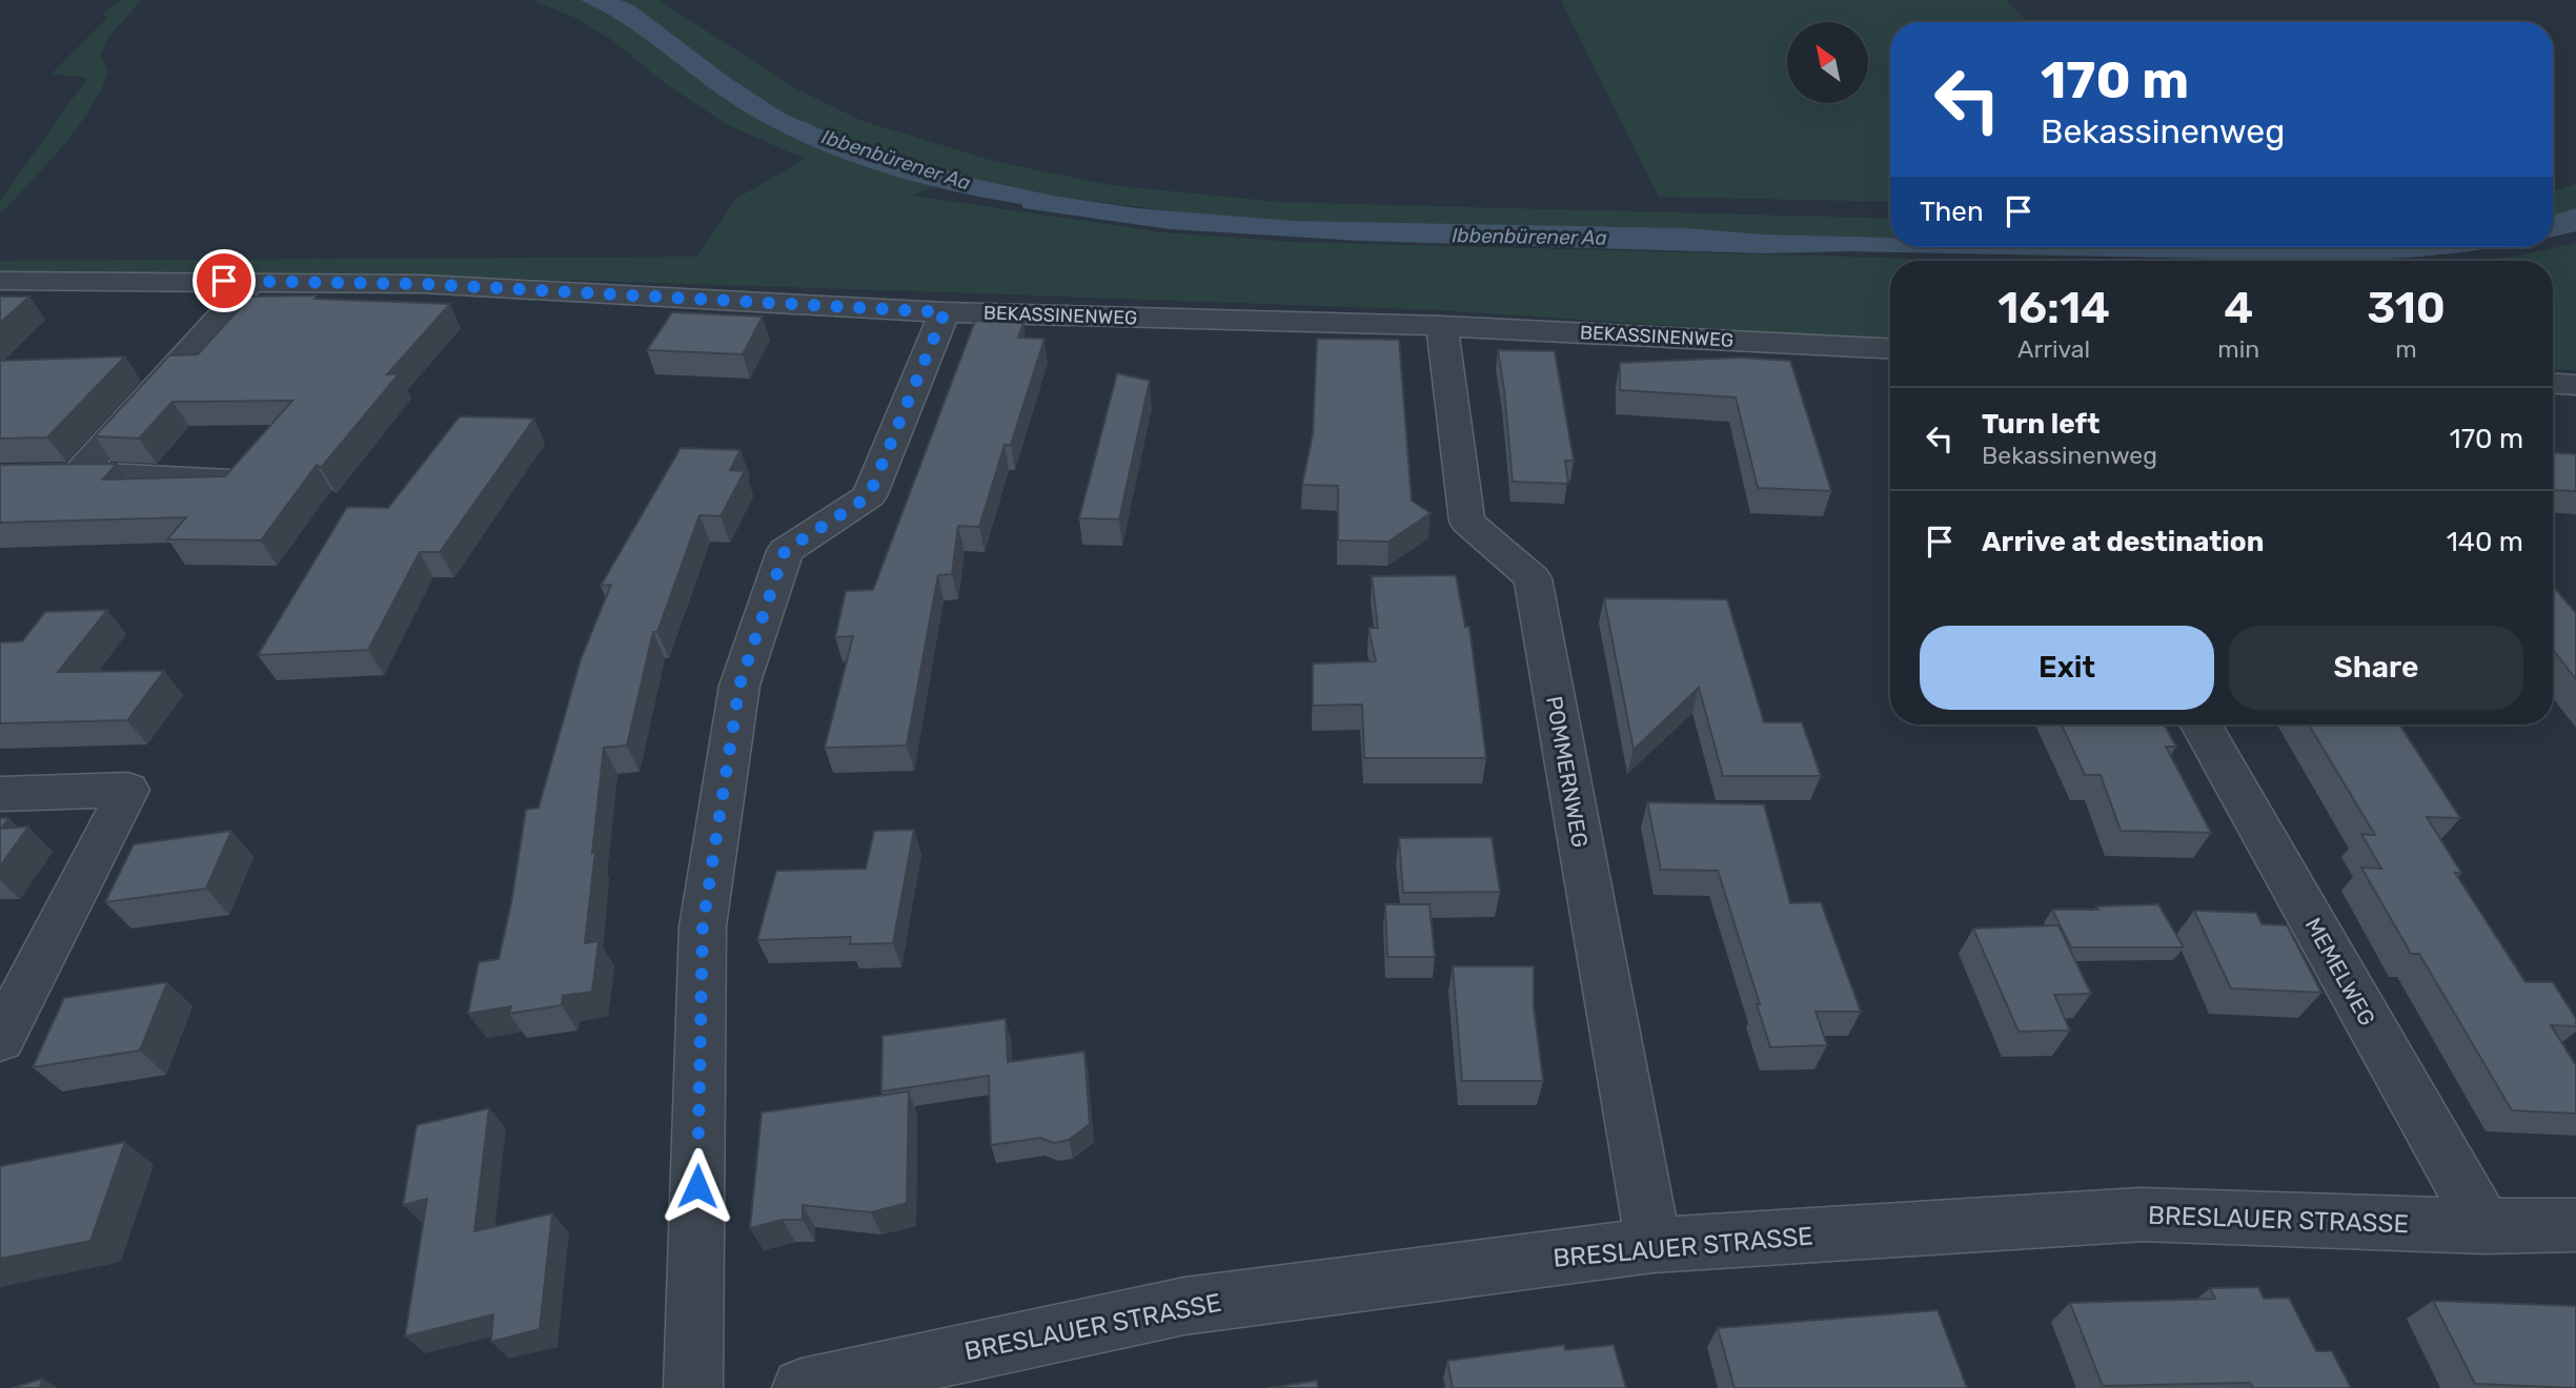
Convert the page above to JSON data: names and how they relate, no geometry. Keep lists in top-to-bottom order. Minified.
{"streets":{"street":["BEKASSINENWEG","POMMERNWEG","MEMELWEG","BRESLAUER STRASSE"]},"crossings":[["BEKASSINENWEG","POMMERNWEG"],["POMMERNWEG","BRESLAUER STRASSE"],["MEMELWEG","BRESLAUER STRASSE"]],"water":["Ibbenbürener Aa"],"north":"top left","page":{"turn":["170 m","Bekassinenweg"],"then":"Then","eta":["16:14","Arrival","4","min","310","m"],"list":[{"name":"Turn left","note":"Bekassinenweg","value":"170 m"},{"name":"Arrive at destination","value":"140 m"}],"buttons":["Exit","Share"]}}
